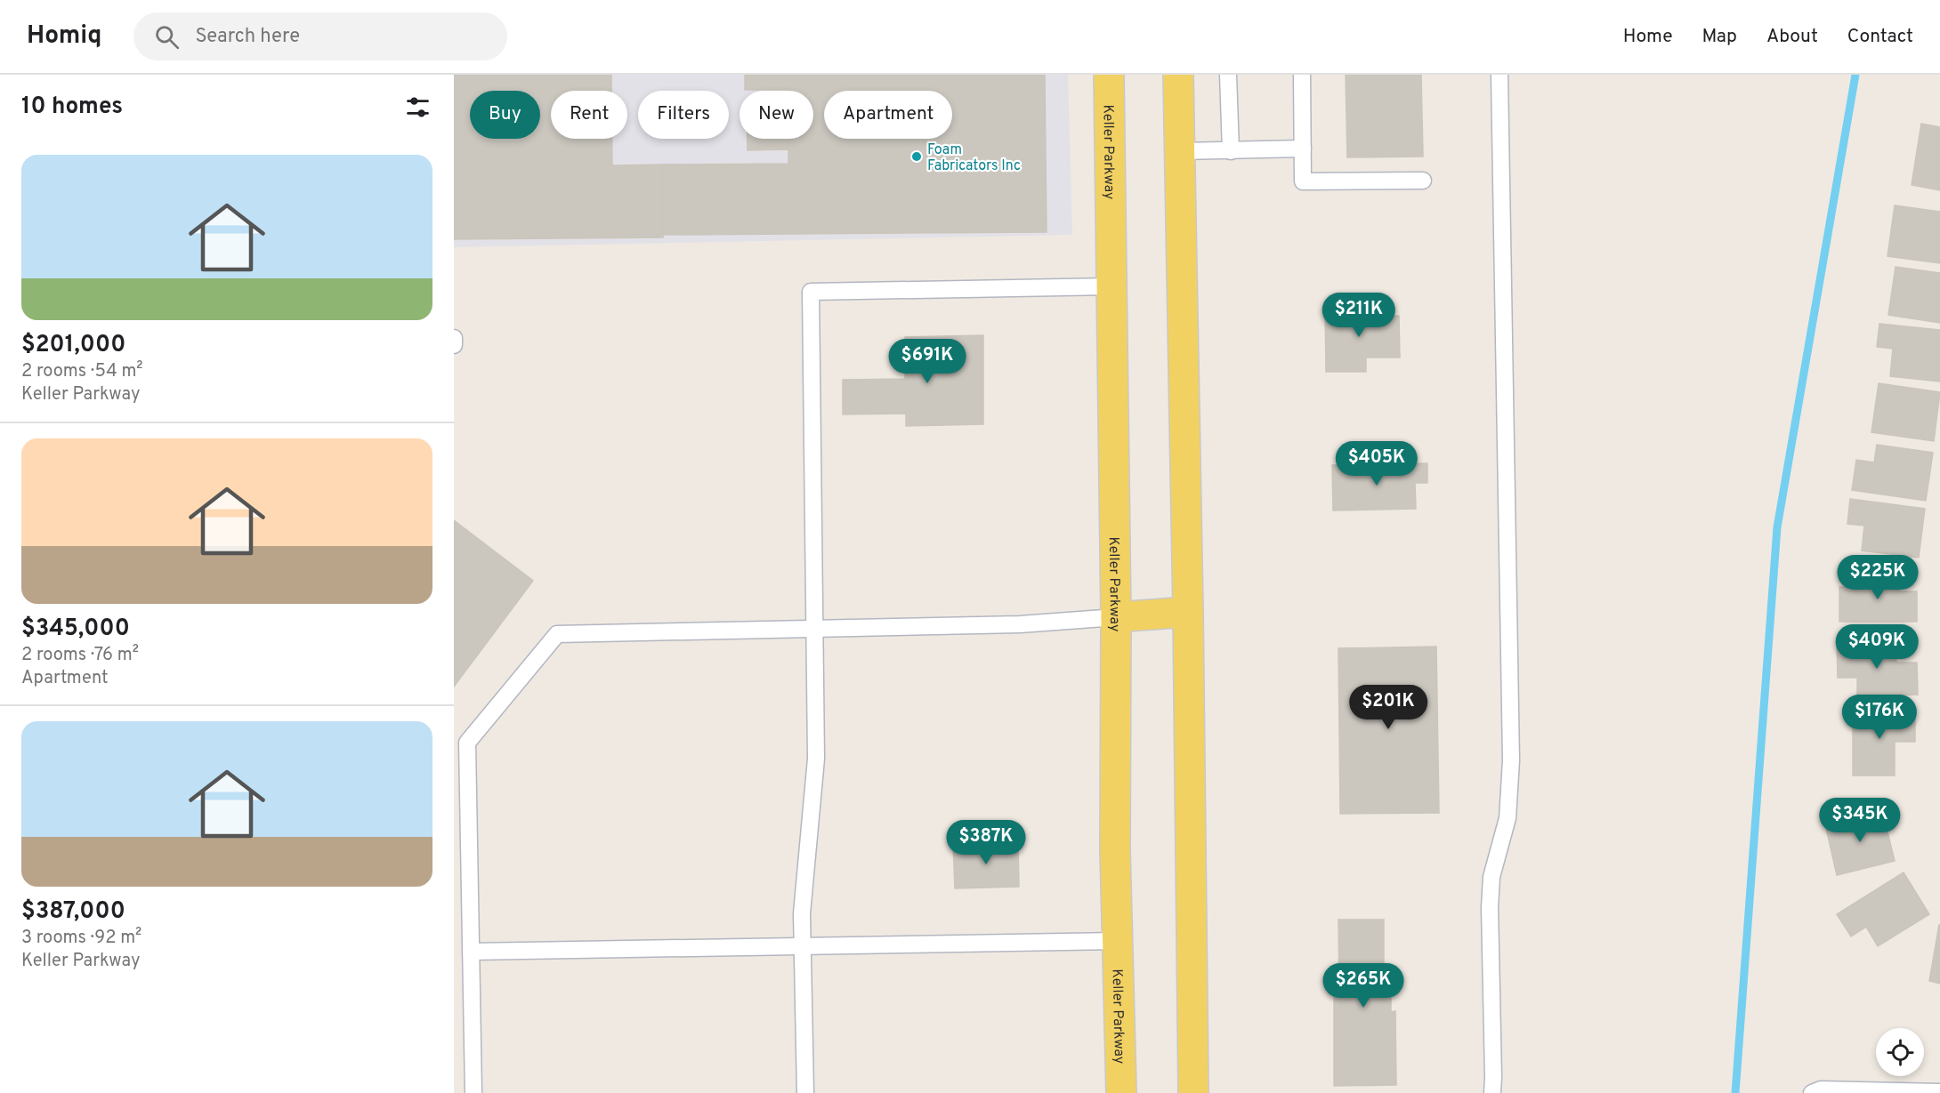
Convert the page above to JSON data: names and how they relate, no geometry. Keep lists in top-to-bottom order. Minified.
{"streets":{"main road":["Keller Parkway"]},"places":["Foam Fabricators Inc"],"page":{"header":"Homiq","search":"Search here","nav":["Home","Map","About","Contact"],"heading":"10 homes","chip":["Buy","Rent","Filters","New","Apartment"],"list":[{"name":"$201,000","note":"2 rooms · 54 m² · Keller Parkway"},{"name":"$345,000","note":"2 rooms · 76 m² · Apartment"},{"name":"$387,000","note":"3 rooms · 92 m² · Keller Parkway"}],"price":["$211K","$691K","$405K","$225K","$409K","$201K","$176K","$345K","$387K","$265K"]}}
